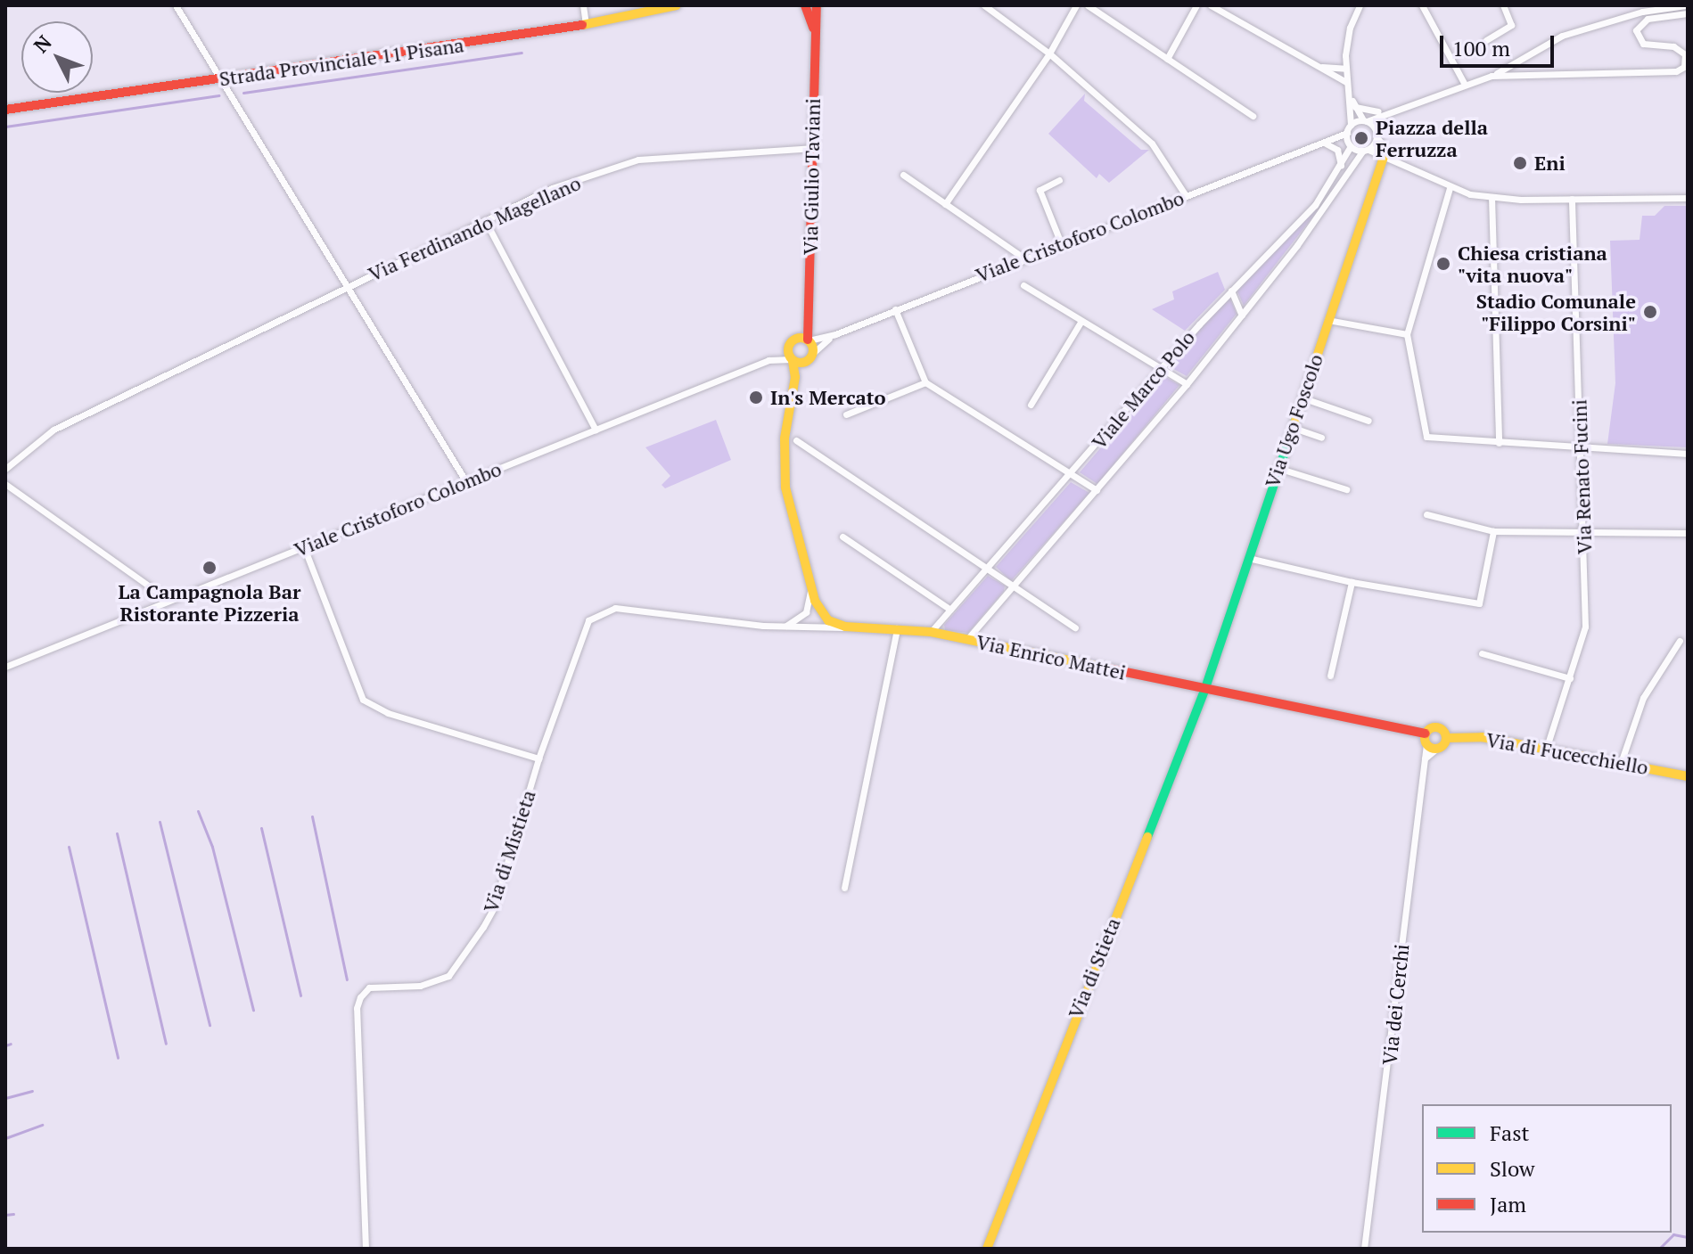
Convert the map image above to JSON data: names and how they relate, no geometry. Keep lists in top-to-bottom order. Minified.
{"streets":{"main road":["Strada Provinciale 11 Pisana","Via Giulio Taviani","Viale Cristoforo Colombo","Via Ugo Foscolo","Via Enrico Mattei","Via di Fucecchiello","Via di Stieta"],"street":["Via Ferdinando Magellano","Viale Marco Polo","Via Renato Fucini","Via di Mistieta","Via dei Cerchi"]},"crossings":[["Via Giulio Taviani","Via Ferdinando Magellano"],["Via Giulio Taviani","Viale Cristoforo Colombo"],["Viale Cristoforo Colombo","Viale Marco Polo"],["Viale Marco Polo","Via Enrico Mattei"],["Via Ugo Foscolo","Via Enrico Mattei"],["Via Ugo Foscolo","Via di Stieta"],["Via Renato Fucini","Via di Fucecchiello"],["Via Enrico Mattei","Via di Mistieta"],["Via Enrico Mattei","Via di Stieta"]],"places":["Piazza della Ferruzza","Eni","Chiesa cristiana \"vita nuova\"","Stadio Comunale \"Filippo Corsini\"","In's Mercato","La Campagnola Bar Ristorante Pizzeria"],"legend":["Fast","Slow","Jam"],"scale_bar":"100 m","north":"top left"}
